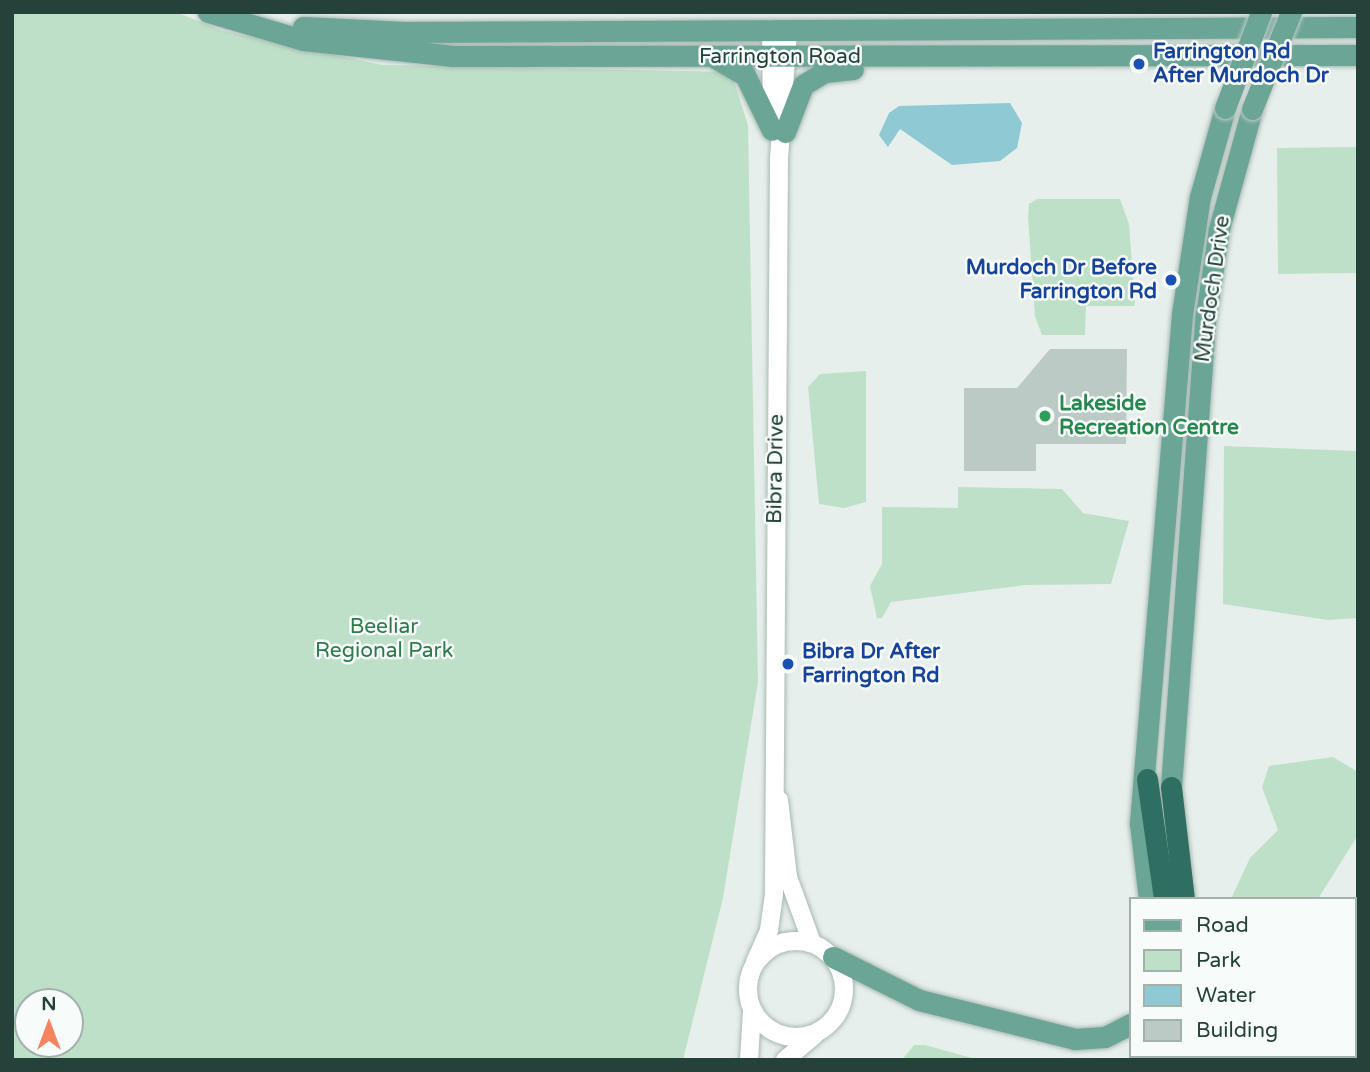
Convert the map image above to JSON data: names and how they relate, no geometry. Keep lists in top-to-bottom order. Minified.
{"streets":{"main road":["Farrington Road","Murdoch Drive"],"street":["Bibra Drive"]},"crossings":[["Farrington Road","Bibra Drive"]],"parks":["Beeliar Regional Park"],"places":["Farrington Rd After Murdoch Dr","Murdoch Dr Before Farrington Rd","Lakeside Recreation Centre","Bibra Dr After Farrington Rd"],"legend":["Road","Park","Water","Building"],"north":"top"}
